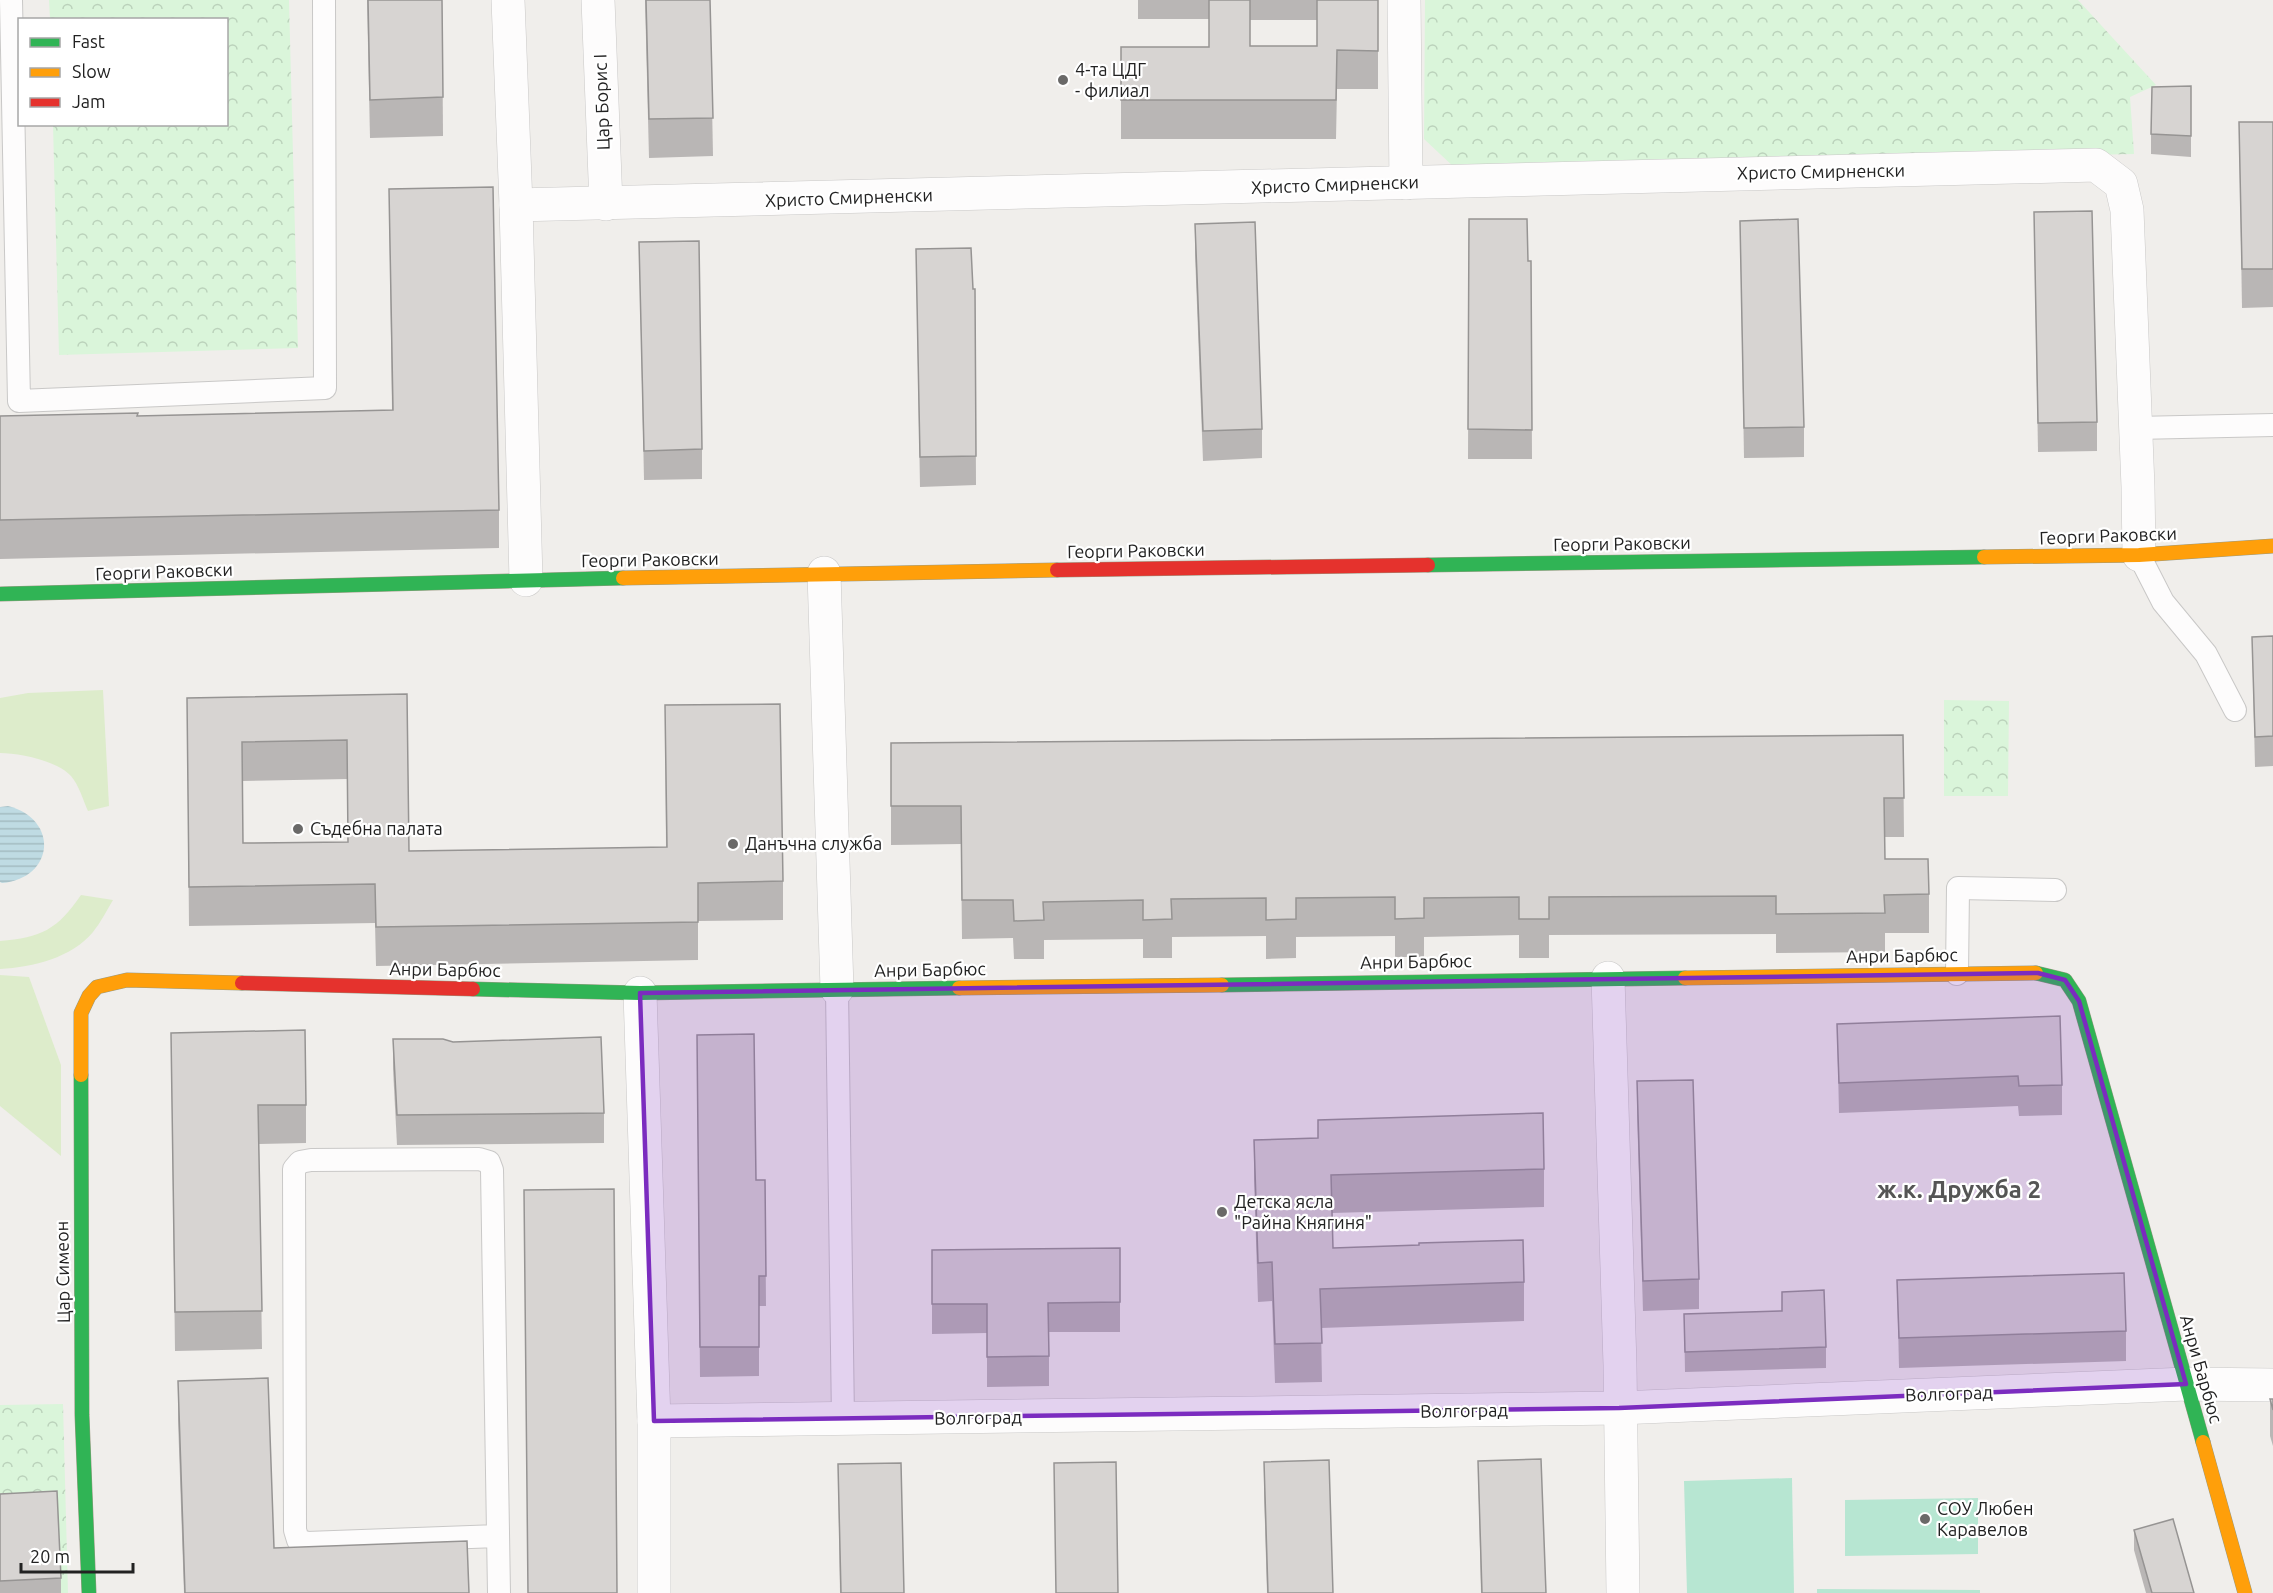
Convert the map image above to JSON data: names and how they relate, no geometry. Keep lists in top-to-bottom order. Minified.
{"streets":{"street":["Цар Борис I","Христо Смирненски","Георги Раковски","Анри Барбюс","Цар Симеон","Волгоград"]},"crossings":[["Цар Борис I","Христо Смирненски"],["Христо Смирненски","Георги Раковски"],["Анри Барбюс","Цар Симеон"],["Анри Барбюс","Волгоград"]],"districts":["ж.к. Дружба 2"],"places":["4-та ЦДГ - филиал","Съдебна палата","Данъчна служба","Детска ясла \"Райна Княгиня\"","СОУ Любен Каравелов"],"legend":["Fast","Slow","Jam"],"scale_bar":"20 m"}
